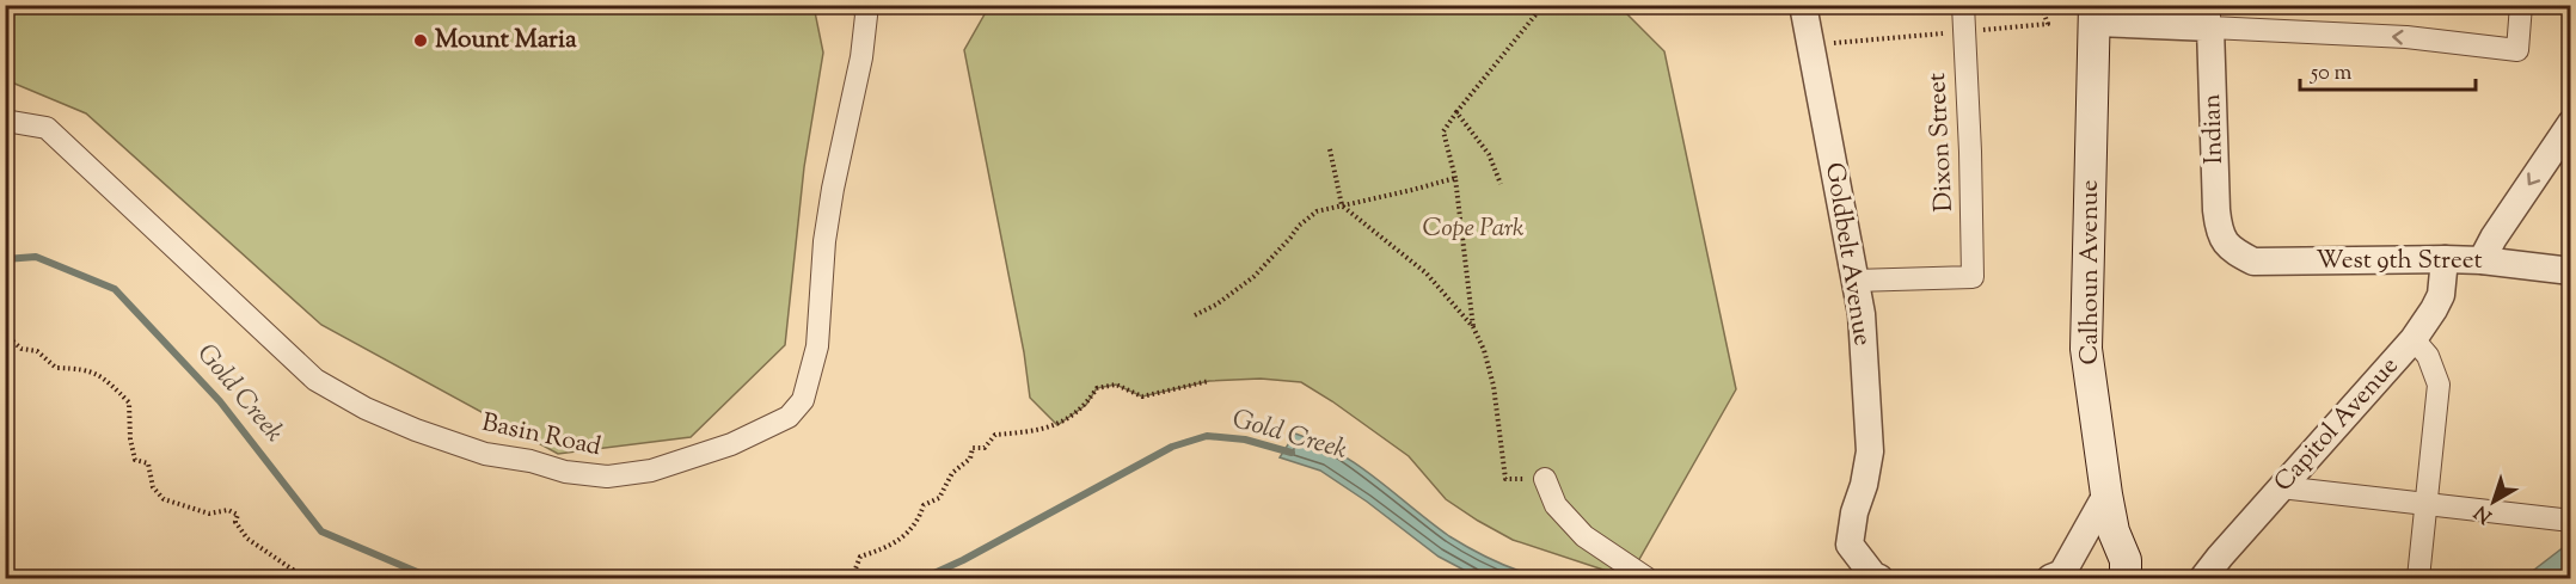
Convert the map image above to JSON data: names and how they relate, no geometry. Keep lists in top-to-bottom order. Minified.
{"streets":{"main road":["Calhoun Avenue"],"street":["Indian","Dixon Street","Goldbelt Avenue","West 9th Street","Capitol Avenue","Basin Road"]},"crossings":[["Indian","West 9th Street"],["Dixon Street","Goldbelt Avenue"],["West 9th Street","Capitol Avenue"]],"water":["Gold Creek"],"parks":["Cope Park"],"places":["Mount Maria"],"scale_bar":"50 m","north":"bottom left"}
